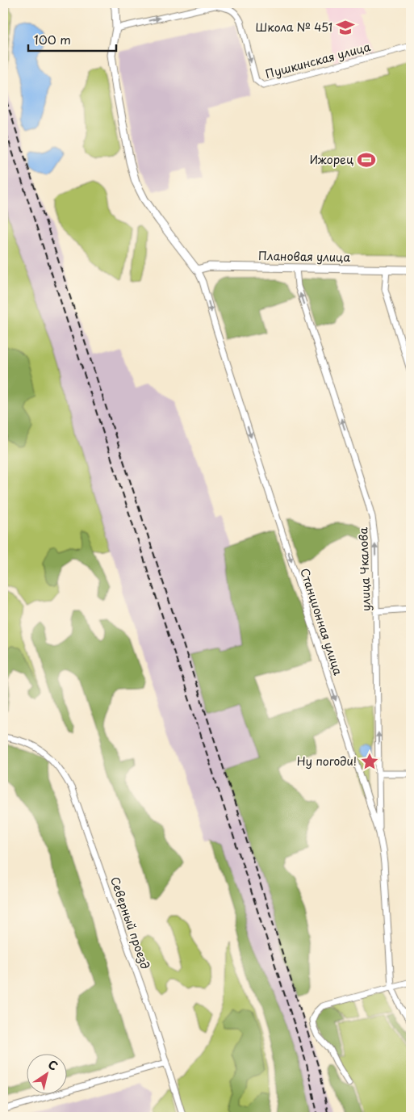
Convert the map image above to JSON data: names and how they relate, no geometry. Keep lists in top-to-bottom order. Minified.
{"streets":{"street":["Пушкинская улица","Плановая улица","улица Чкалова","Станционная улица","Северный проезд"]},"crossings":[["Плановая улица","улица Чкалова"],["Плановая улица","Станционная улица"],["улица Чкалова","Станционная улица"]],"one_way":["Пушкинская улица","улица Чкалова","Станционная улица"],"places":{"school or university":["Школа № 451"],"sports":["Ижорец"],"place":["Ну погоди!"]},"scale_bar":"100 m","north":"top right"}
